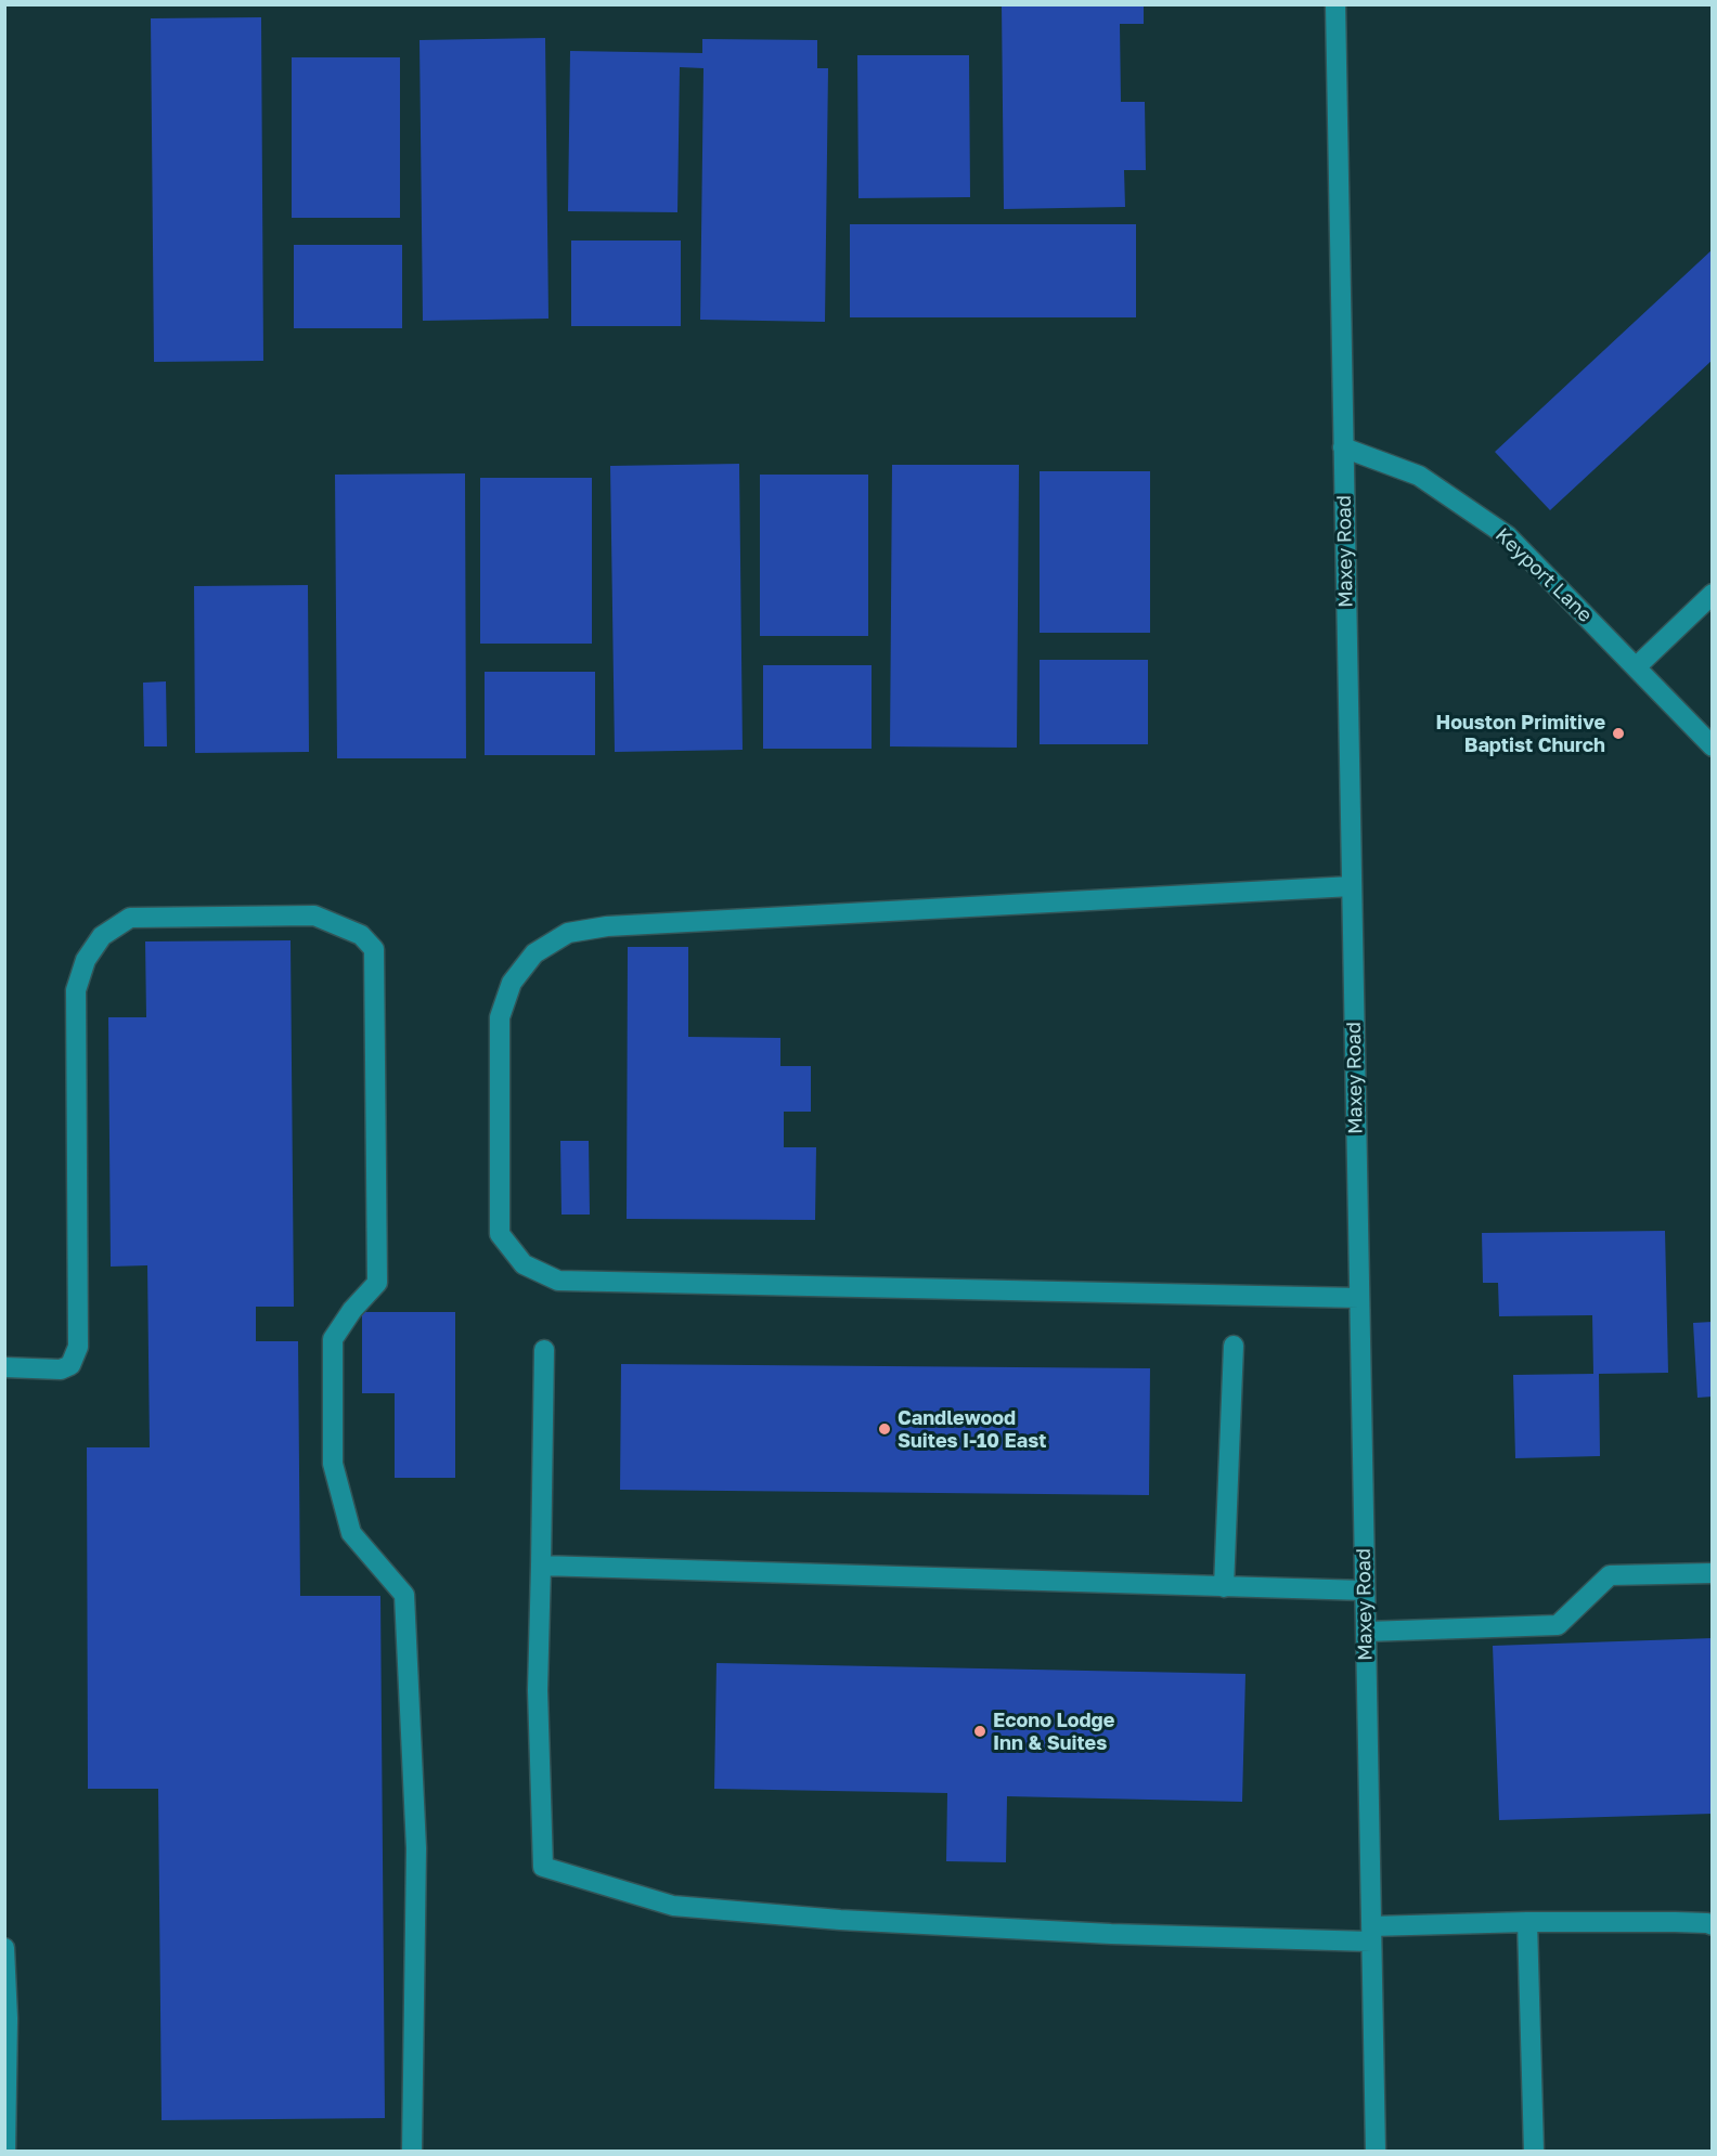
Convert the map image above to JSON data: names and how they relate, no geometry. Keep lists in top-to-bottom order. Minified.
{"streets":{"street":["Maxey Road","Keyport Lane"]},"crossings":[["Maxey Road","Keyport Lane"]],"places":["Houston Primitive Baptist Church","Candlewood Suites I-10 East","Econo Lodge Inn & Suites"]}
